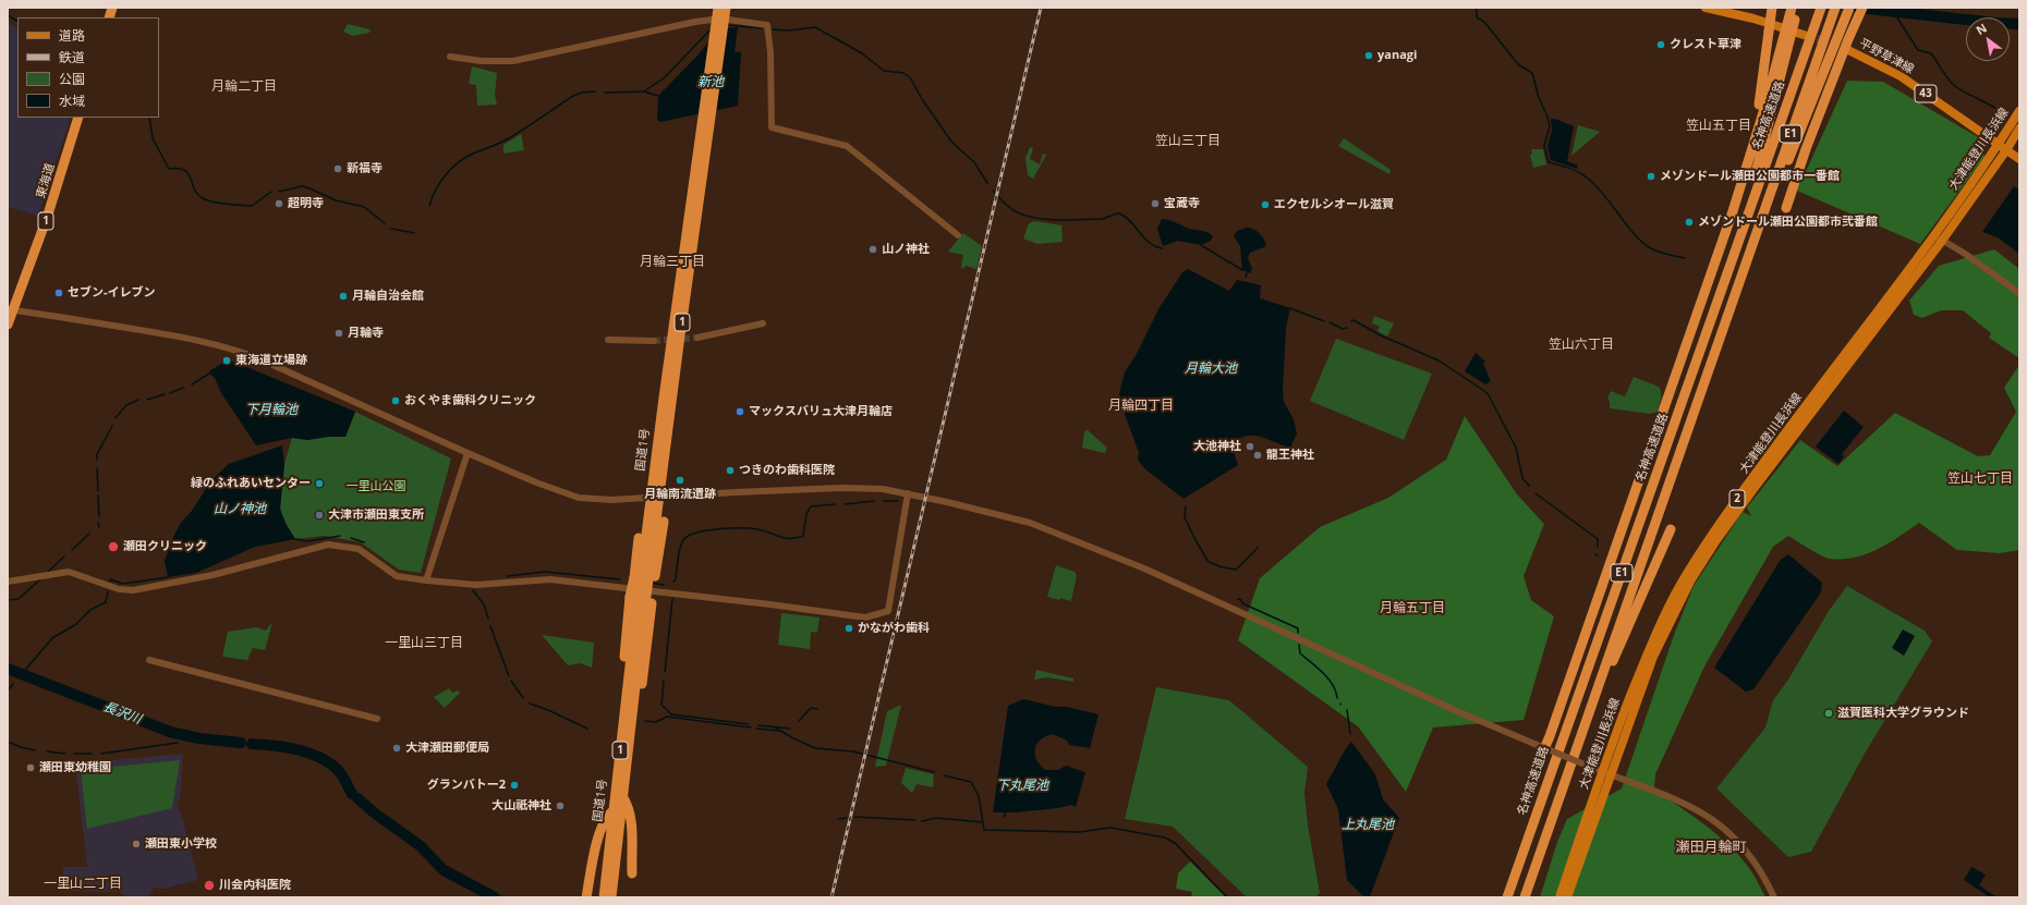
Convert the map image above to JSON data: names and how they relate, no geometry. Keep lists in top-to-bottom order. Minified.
{"streets":{"highway":["名神高速道路","E1","東海道","1","国道1号"],"main road":["平野草津線","43","大津能登川長浜線","2"]},"crossings":[["平野草津線","大津能登川長浜線"]],"districts":["月輪二丁目","笠山五丁目","笠山三丁目","月輪三丁目","笠山六丁目","月輪四丁目","笠山七丁目","月輪五丁目","一里山三丁目","瀬田月輪町","一里山二丁目"],"water":["新池","月輪大池","下月輪池","山ノ神池","長沢川","下丸尾池","上丸尾池"],"parks":["一里山公園"],"places":["クレスト草津","yanagi","新福寺","メゾンドール瀬田公園都市一番館","超明寺","宝蔵寺","エクセルシオール滋賀","メゾンドール瀬田公園都市弐番館","山ノ神社","セブン-イレブン","月輪自治会館","月輪寺","東海道立場跡","おくやま歯科クリニック","マックスバリュ大津月輪店","大池神社","龍王神社","つきのわ歯科医院","月輪南流遺跡","緑のふれあいセンター","大津市瀬田東支所","瀬田クリニック","かながわ歯科","滋賀医科大学グラウンド","大津瀬田郵便局","瀬田東幼稚園","グランバトー2","大山祇神社","瀬田東小学校","川会内科医院"],"legend":["道路","鉄道","公園","水域"],"north":"top left"}
